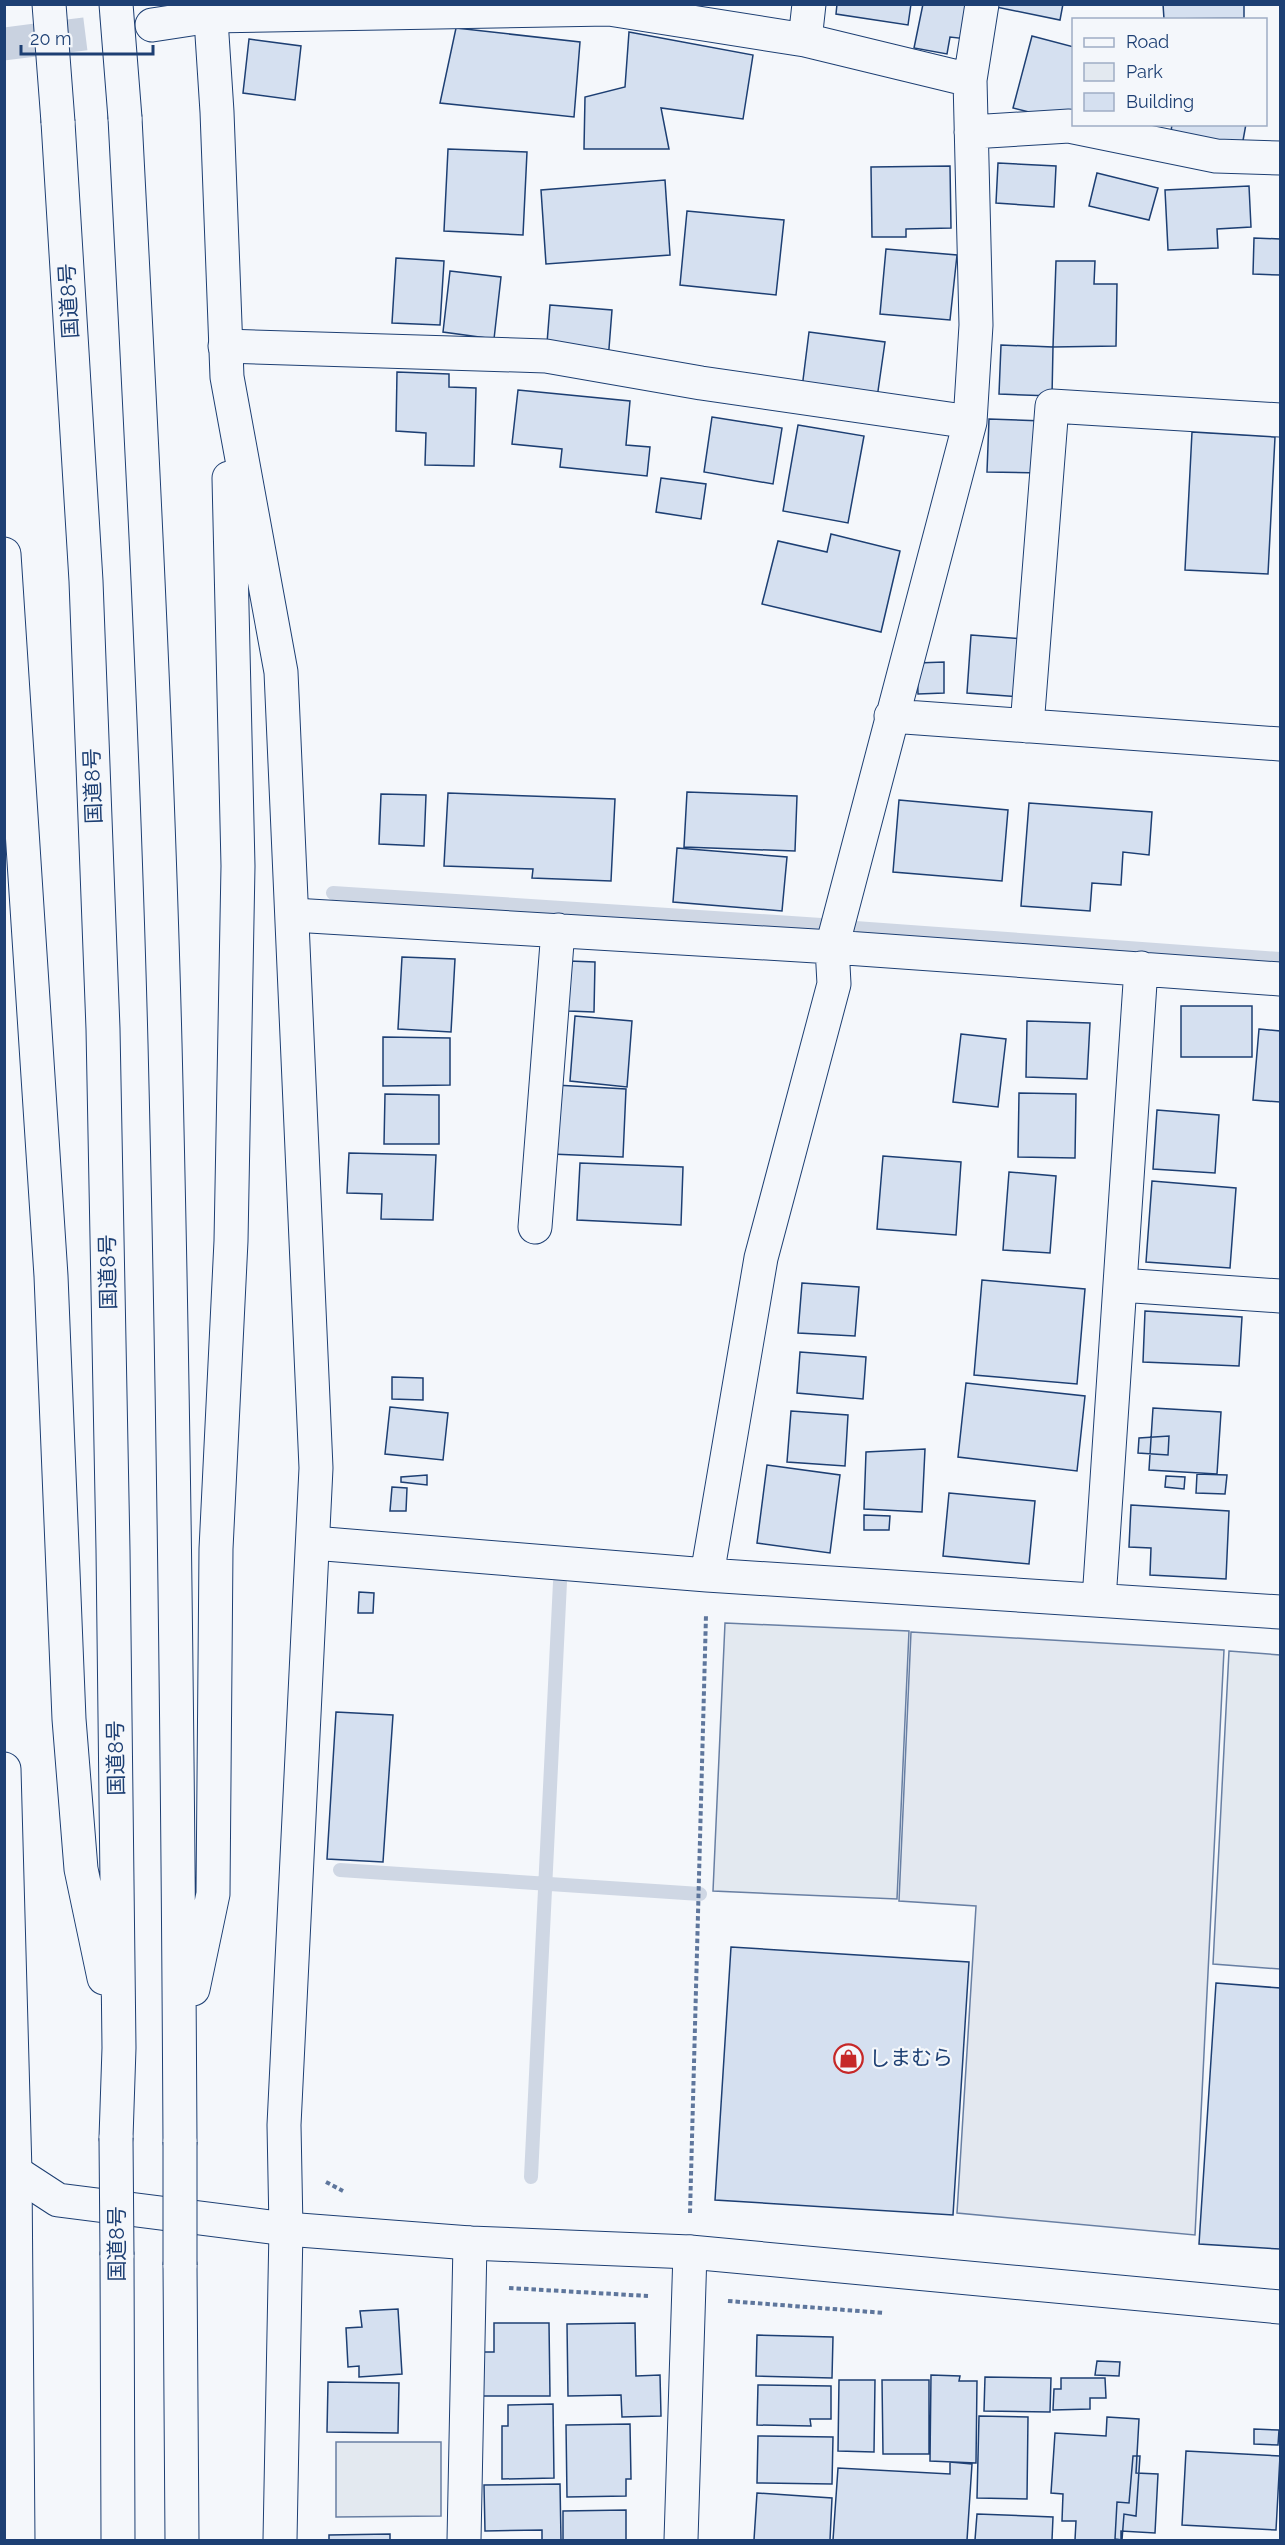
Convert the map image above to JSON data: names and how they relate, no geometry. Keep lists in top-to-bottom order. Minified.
{"streets":{"main road":["国道8号"]},"places":{"shop":["しまむら"]},"legend":["Road","Park","Building"],"scale_bar":"20 m"}
